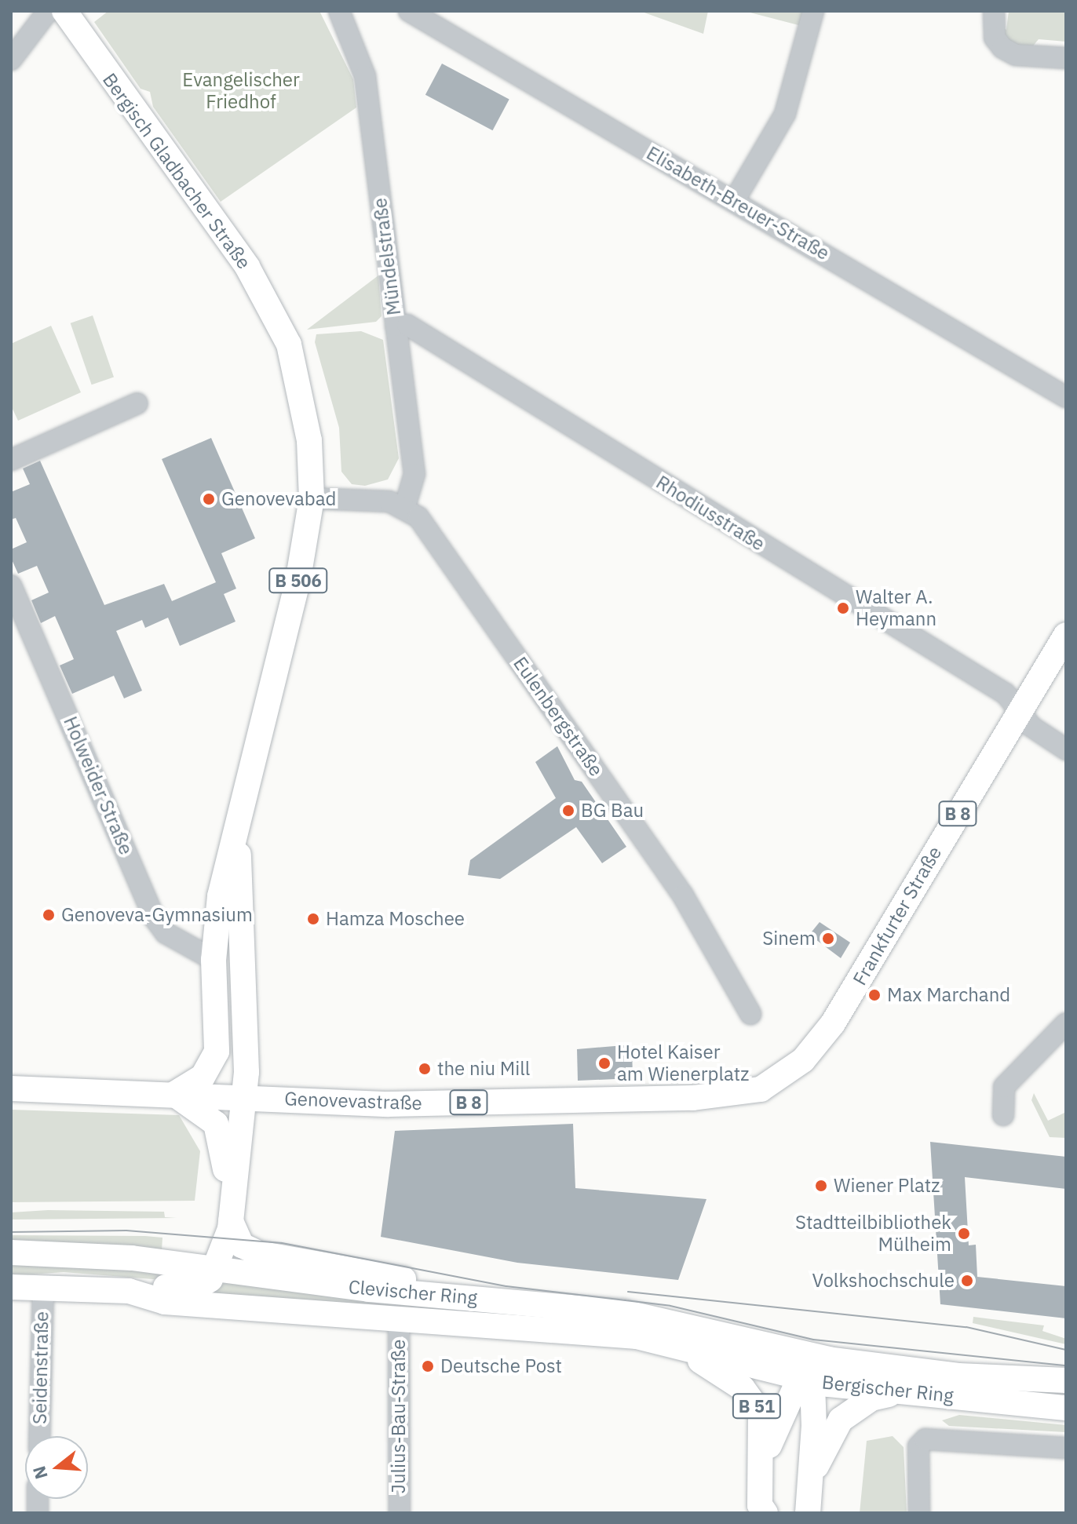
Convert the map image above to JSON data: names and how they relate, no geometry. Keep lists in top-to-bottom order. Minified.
{"streets":{"main road":["Bergisch Gladbacher Straße","B 506","B 8","Frankfurter Straße","Genovevastraße","Clevischer Ring","Bergischer Ring","B 51"],"street":["Elisabeth-Breuer-Straße","Mündelstraße","Rhodiusstraße","Eulenbergstraße","Holweider Straße","Seidenstraße","Julius-Bau-Straße"]},"crossings":[["Bergisch Gladbacher Straße","Holweider Straße"],["Bergisch Gladbacher Straße","Genovevastraße"],["Bergisch Gladbacher Straße","Clevischer Ring"],["Mündelstraße","Rhodiusstraße"],["Mündelstraße","Eulenbergstraße"],["Rhodiusstraße","Frankfurter Straße"],["Frankfurter Straße","Genovevastraße"],["Clevischer Ring","Seidenstraße"],["Clevischer Ring","Bergischer Ring"],["Clevischer Ring","B 51"],["Clevischer Ring","Julius-Bau-Straße"],["Bergischer Ring","B 51"]],"parks":["Evangelischer Friedhof"],"places":["Genovevabad","Walter A. Heymann","BG Bau","Genoveva-Gymnasium","Hamza Moschee","Sinem","Max Marchand","Hotel Kaiser am Wienerplatz","the niu Mill","Wiener Platz","Stadtteilbibliothek Mülheim","Volkshochschule","Deutsche Post"],"north":"left"}
